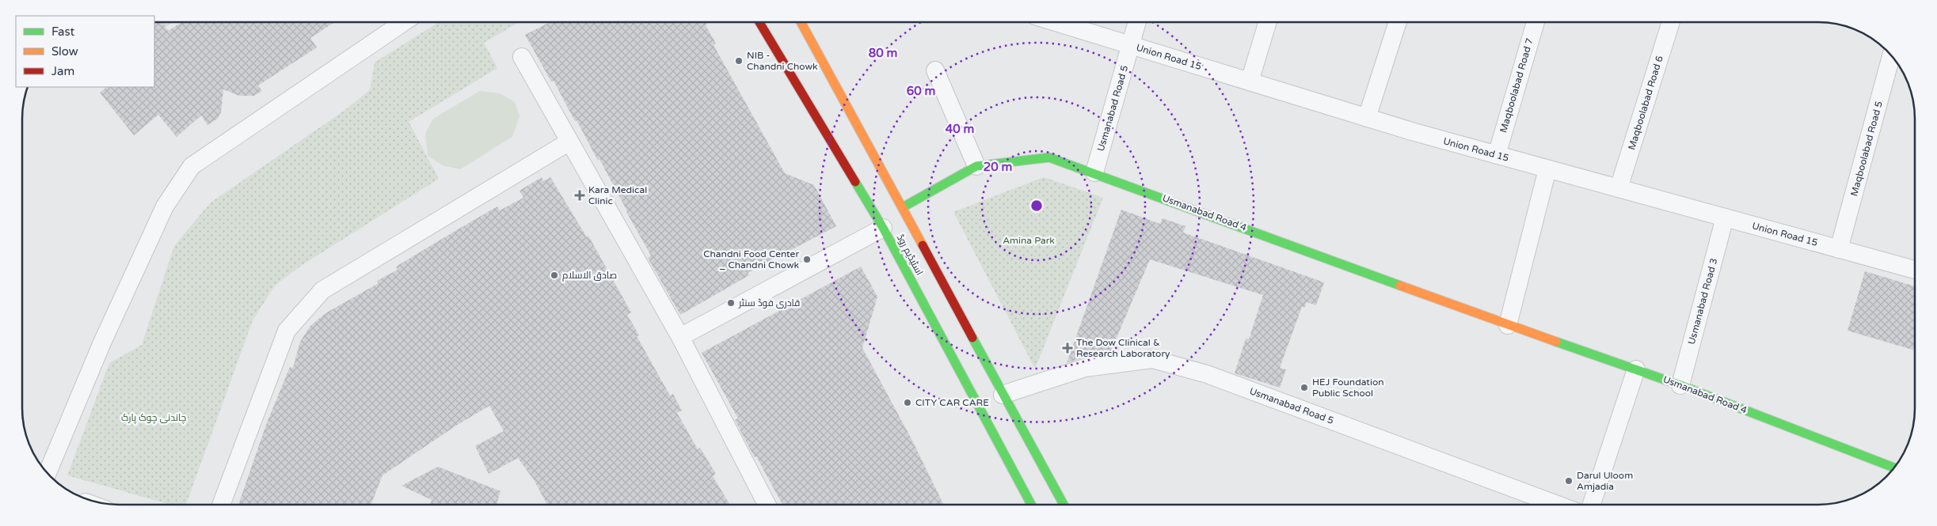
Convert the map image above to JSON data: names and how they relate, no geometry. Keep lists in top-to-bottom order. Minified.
{"streets":{"main road":["Usmanabad Road 4","اسٹیڈیم روڈ"],"street":["Union Road 15","Maqboolabad Road 7","Maqboolabad Road 6","Usmanabad Road 5","Maqboolabad Road 5","Usmanabad Road 3"]},"crossings":[["Union Road 15","Maqboolabad Road 7"],["Union Road 15","Maqboolabad Road 6"],["Union Road 15","Usmanabad Road 5"],["Union Road 15","Maqboolabad Road 5"],["Union Road 15","Usmanabad Road 3"],["Usmanabad Road 5","Usmanabad Road 4"],["Usmanabad Road 5","اسٹیڈیم روڈ"],["Usmanabad Road 4","اسٹیڈیم روڈ"],["Usmanabad Road 4","Usmanabad Road 3"]],"parks":["Amina Park","چاندنی چوک پارک"],"places":{"other":["NIB - Chandni Chowk","Chandni Food Center _ Chandni Chowk","صادق الاسلام","قادری فوڈ سنٹر","HEJ Foundation Public School","CITY CAR CARE","Darul Uloom Amjadia"],"health":["Kara Medical Clinic","The Dow Clinical & Research Laboratory"]},"legend":["Fast","Slow","Jam"],"rings":["80 m","60 m","40 m","20 m"]}
